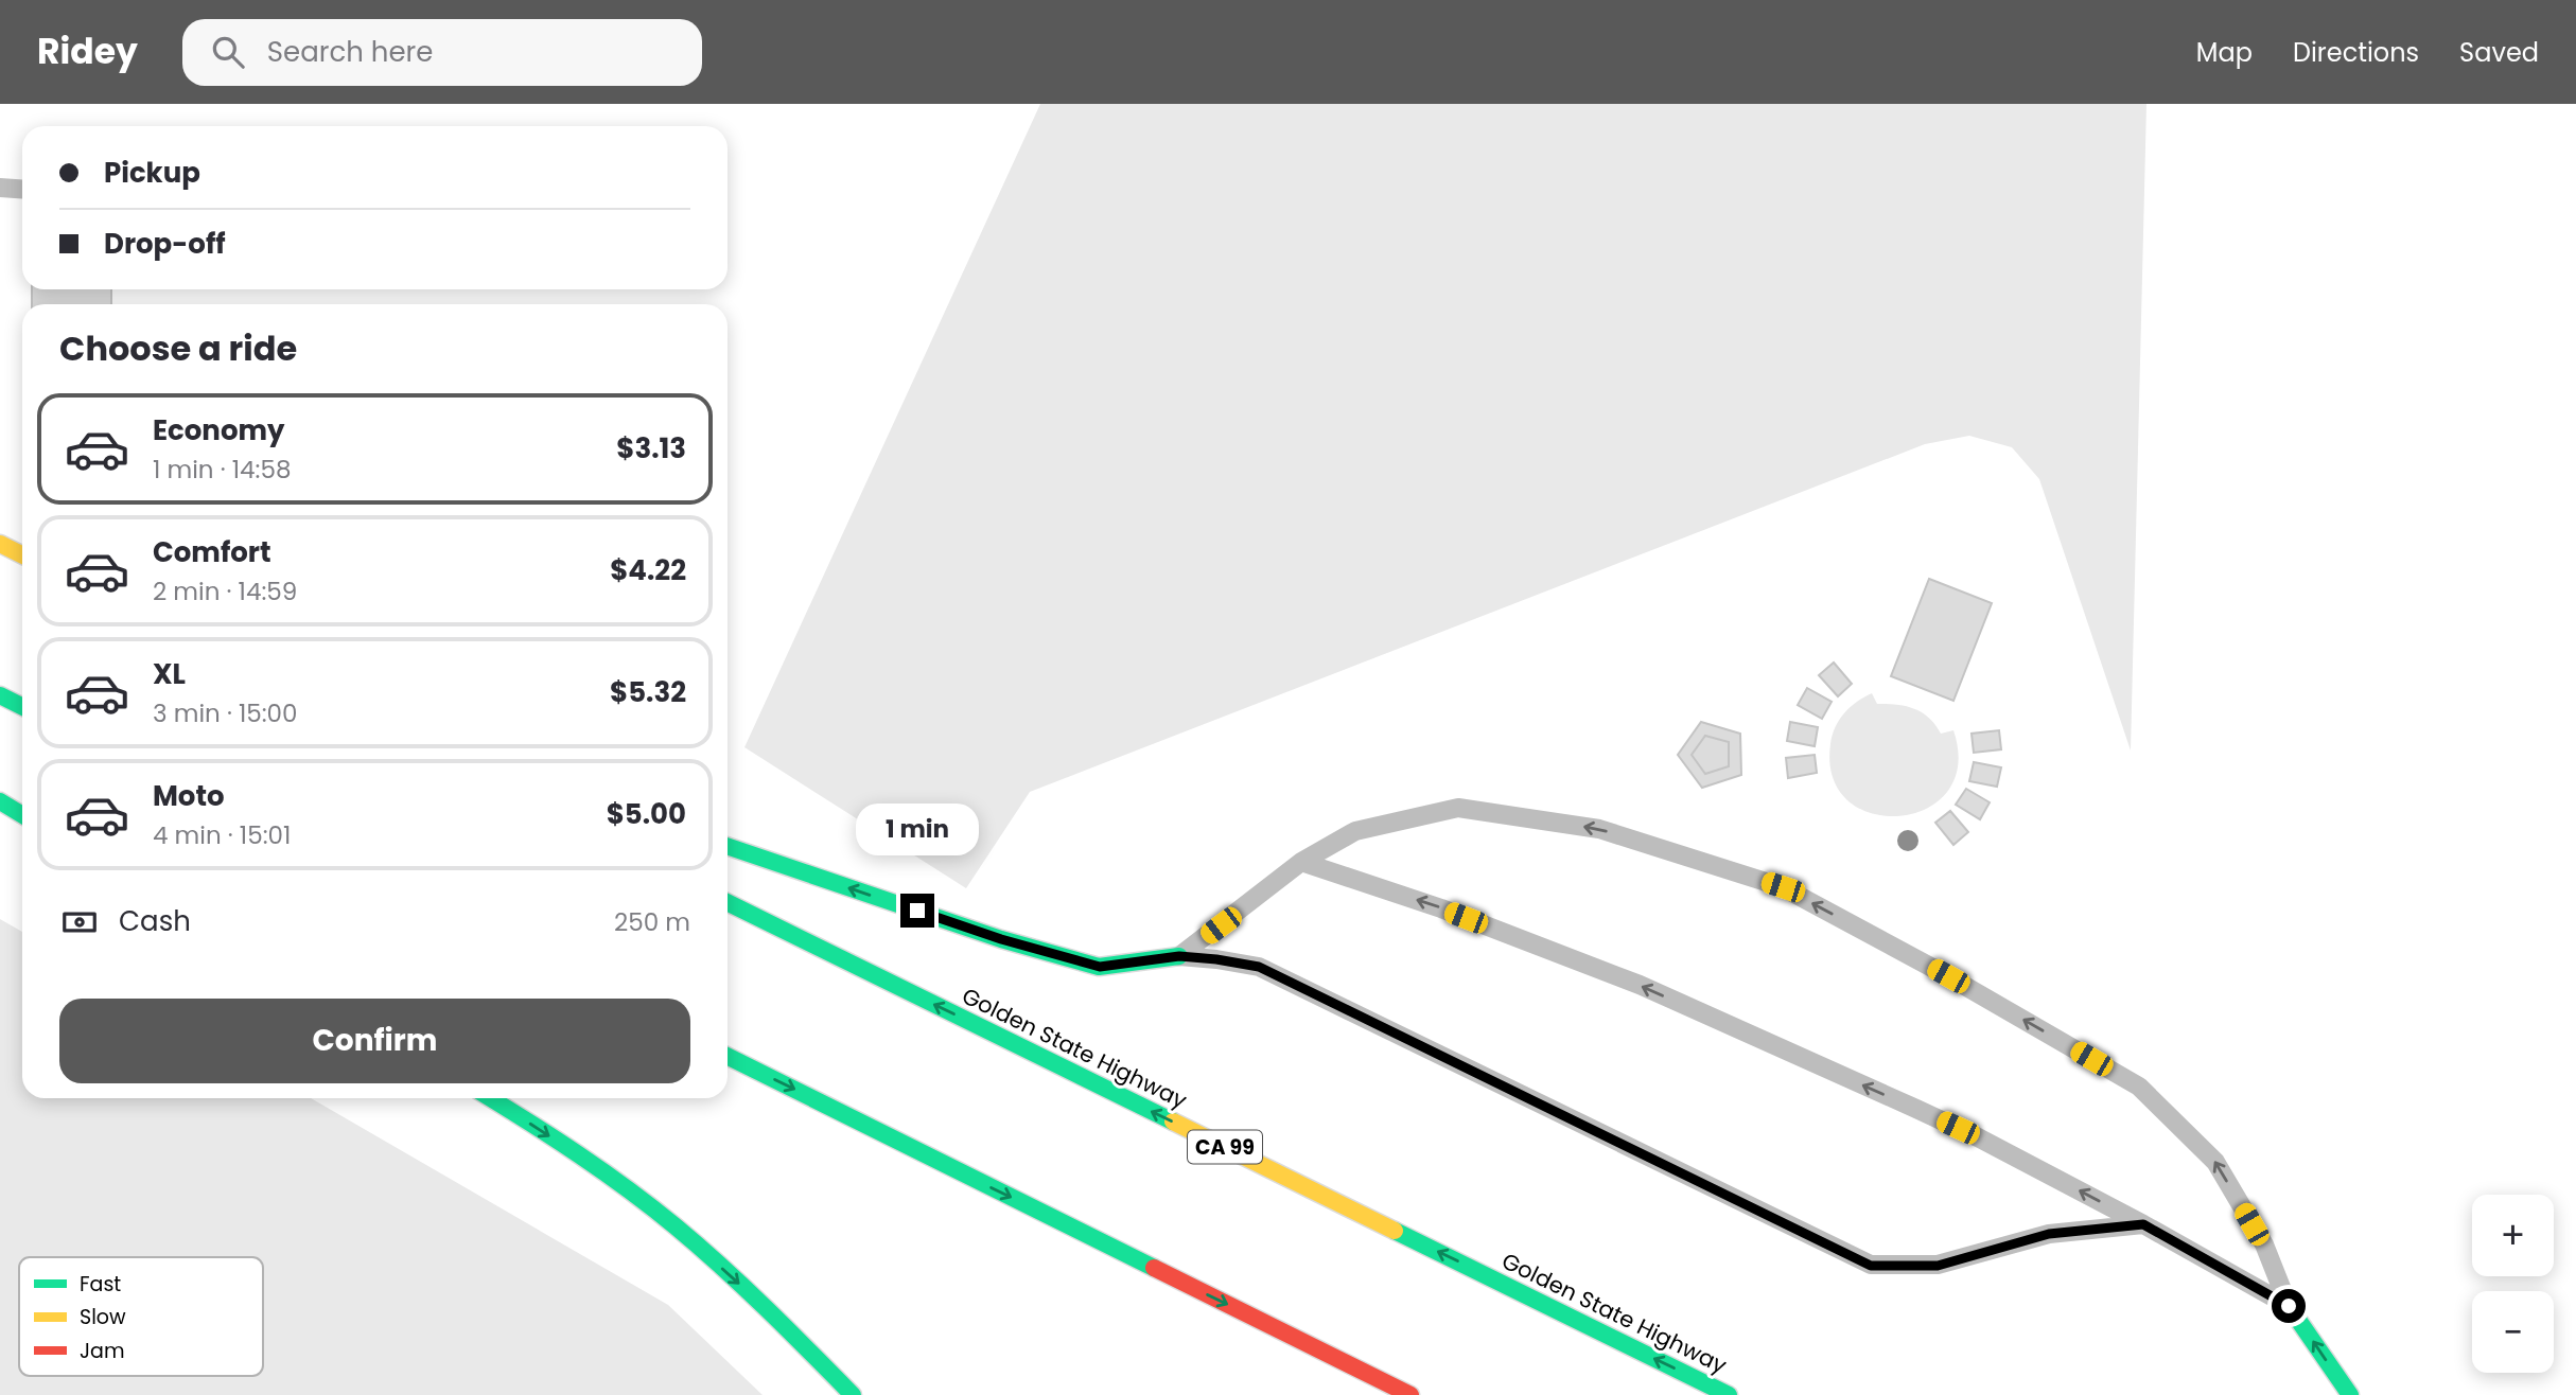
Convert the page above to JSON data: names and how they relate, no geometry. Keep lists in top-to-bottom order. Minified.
{"streets":{"highway":["Golden State Highway","CA 99"]},"legend":["Fast","Slow","Jam"],"page":{"header":"Ridey","search":"Search here","nav":["Map","Directions","Saved"],"banner":["Pickup","Drop-off"],"heading":"Choose a ride","list":[{"name":"Economy","note":"1 min · 14:58","value":"$3.13"},{"name":"Comfort","note":"2 min · 14:59","value":"$4.22"},{"name":"XL","note":"3 min · 15:00","value":"$5.32"},{"name":"Moto","note":"4 min · 15:01","value":"$5.00"}],"bubble":"1 min","pay":["Cash","250 m"],"buttons":"Confirm","map_buttons":["+","−"]}}
